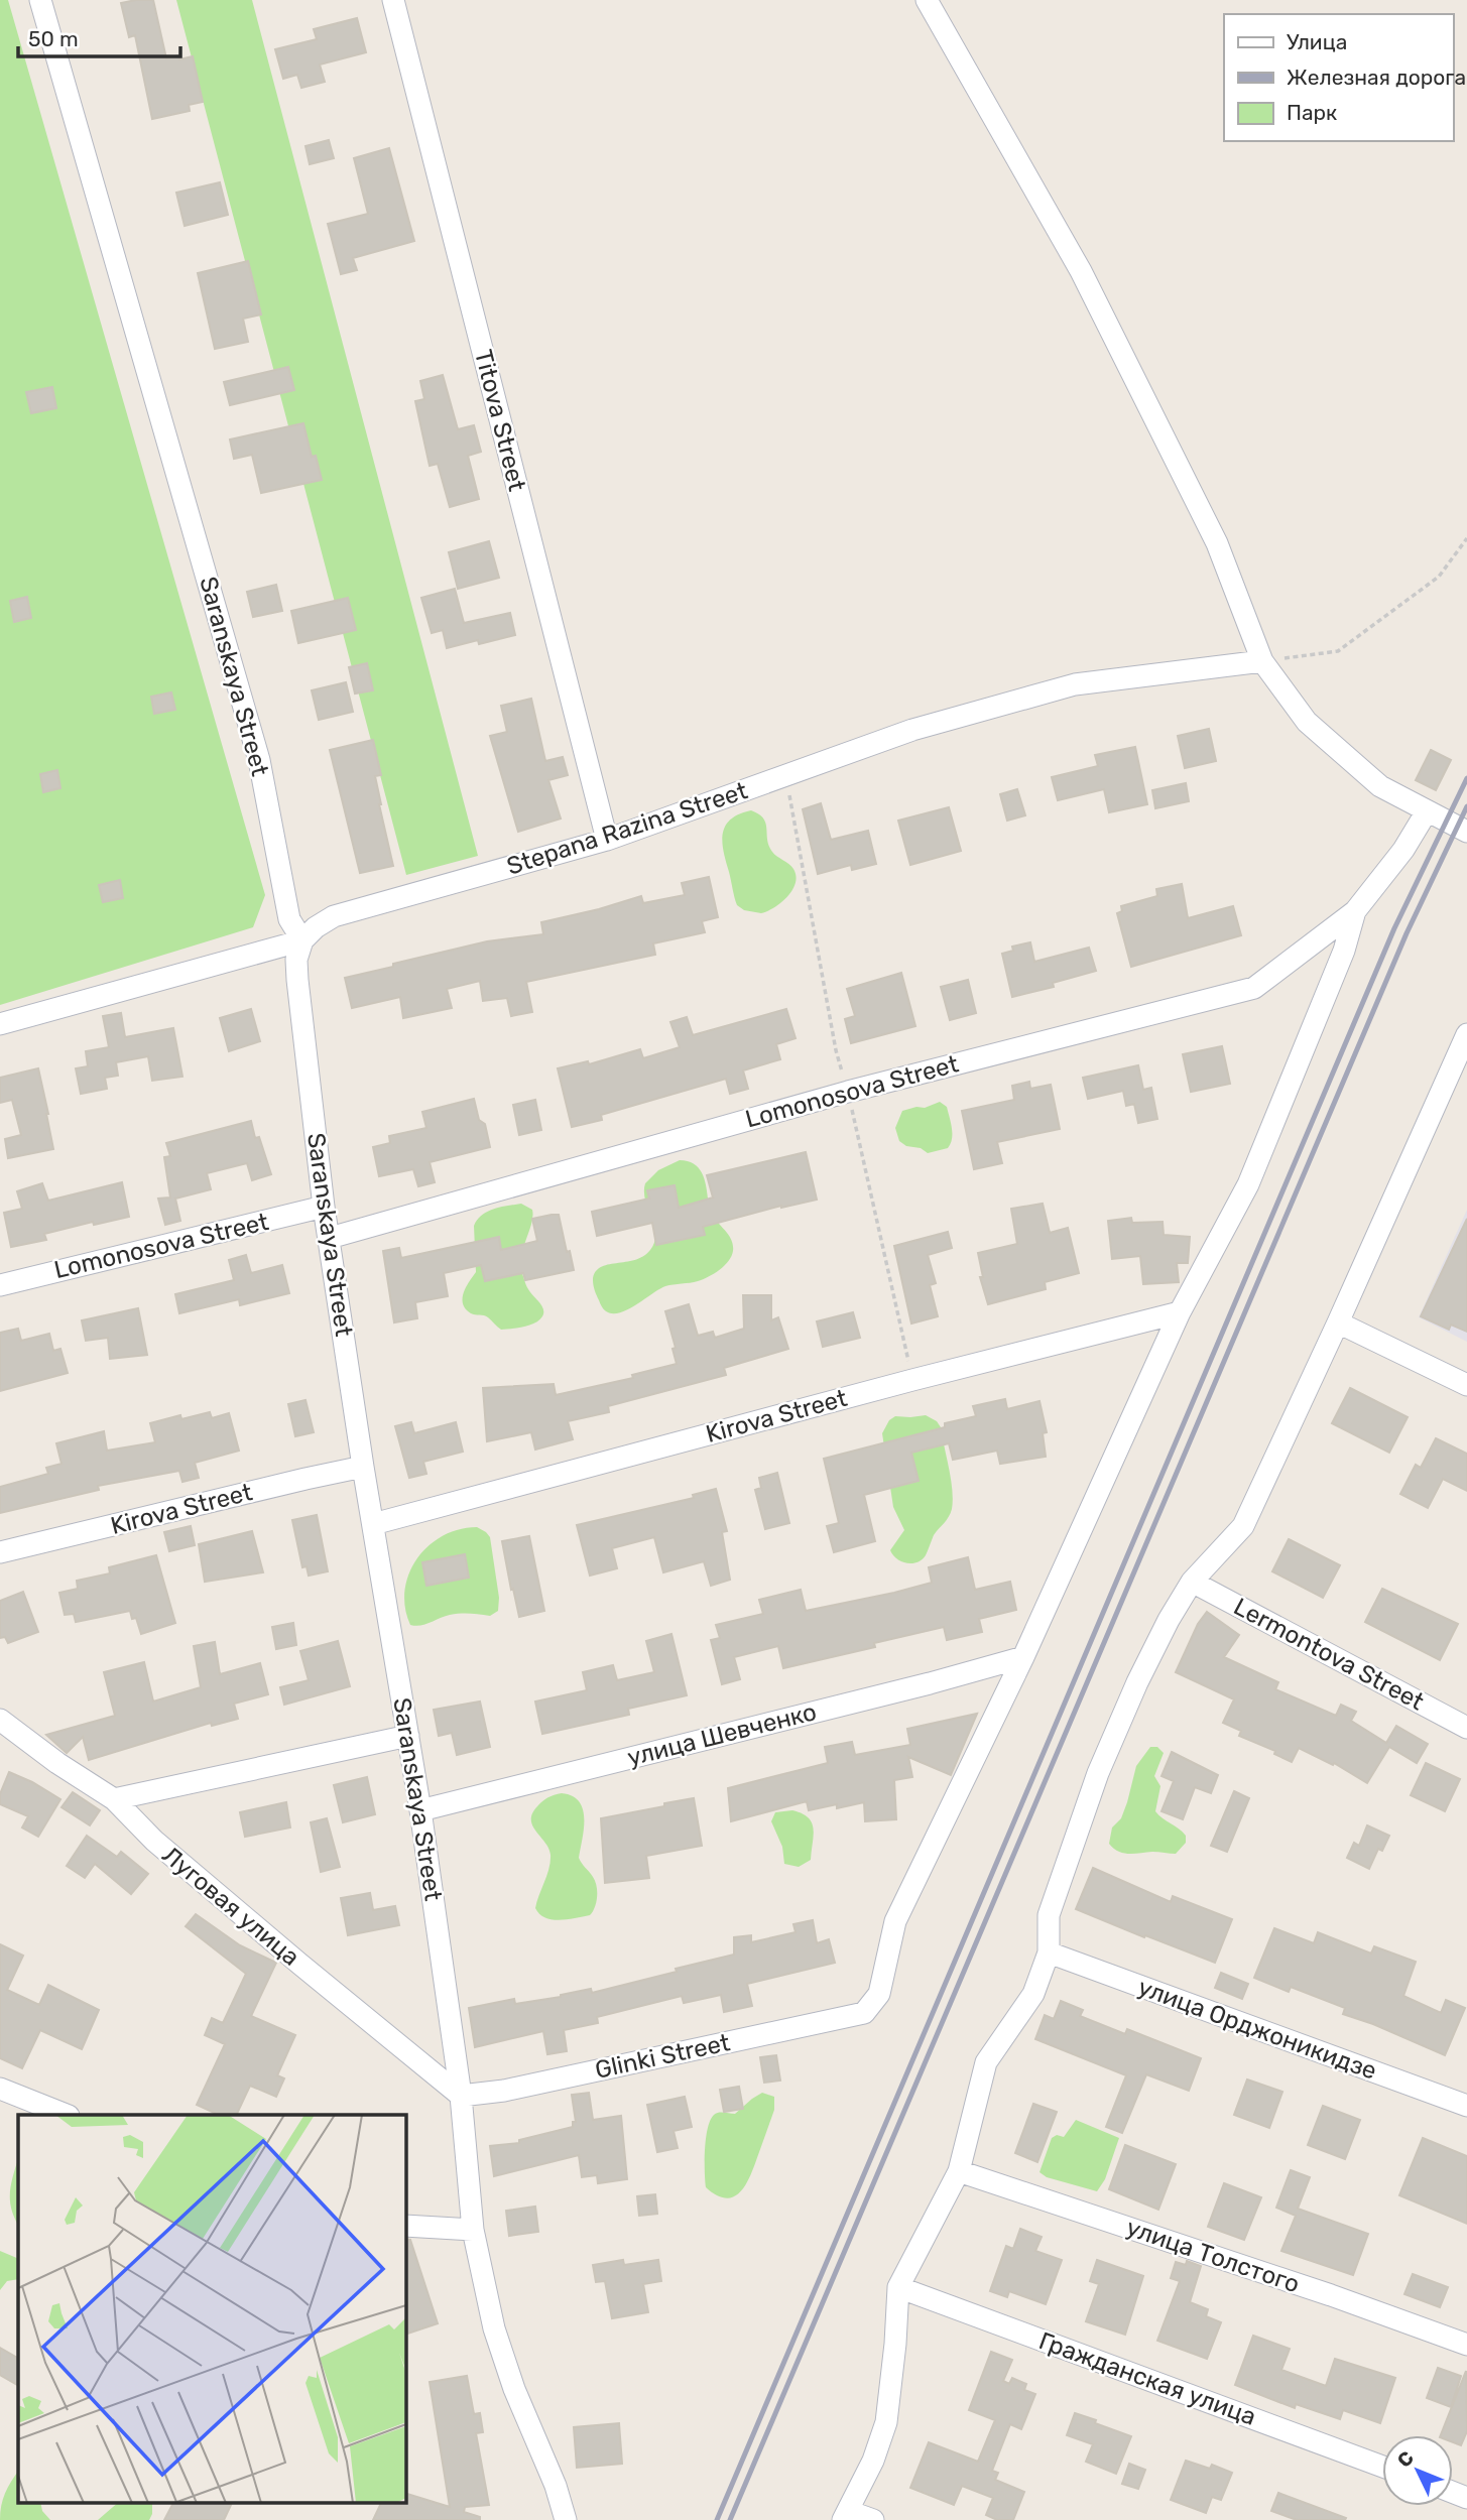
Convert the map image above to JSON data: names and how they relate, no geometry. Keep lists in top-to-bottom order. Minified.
{"streets":{"street":["Titova Street","Saranskaya Street","Stepana Razina Street","Lomonosova Street","Kirova Street","Lermontova Street","улица Шевченко","Луговая улица","улица Орджоникидзе","Glinki Street","улица Толстого","Гражданская улица"]},"crossings":[["Titova Street","Stepana Razina Street"],["Saranskaya Street","Stepana Razina Street"],["Saranskaya Street","Lomonosova Street"],["Saranskaya Street","Kirova Street"],["Saranskaya Street","улица Шевченко"],["Saranskaya Street","Луговая улица"],["Saranskaya Street","Glinki Street"],["улица Шевченко","Glinki Street"],["Луговая улица","Glinki Street"]],"legend":["Улица","Железная дорога","Парк"],"scale_bar":"50 m","north":"top left"}
